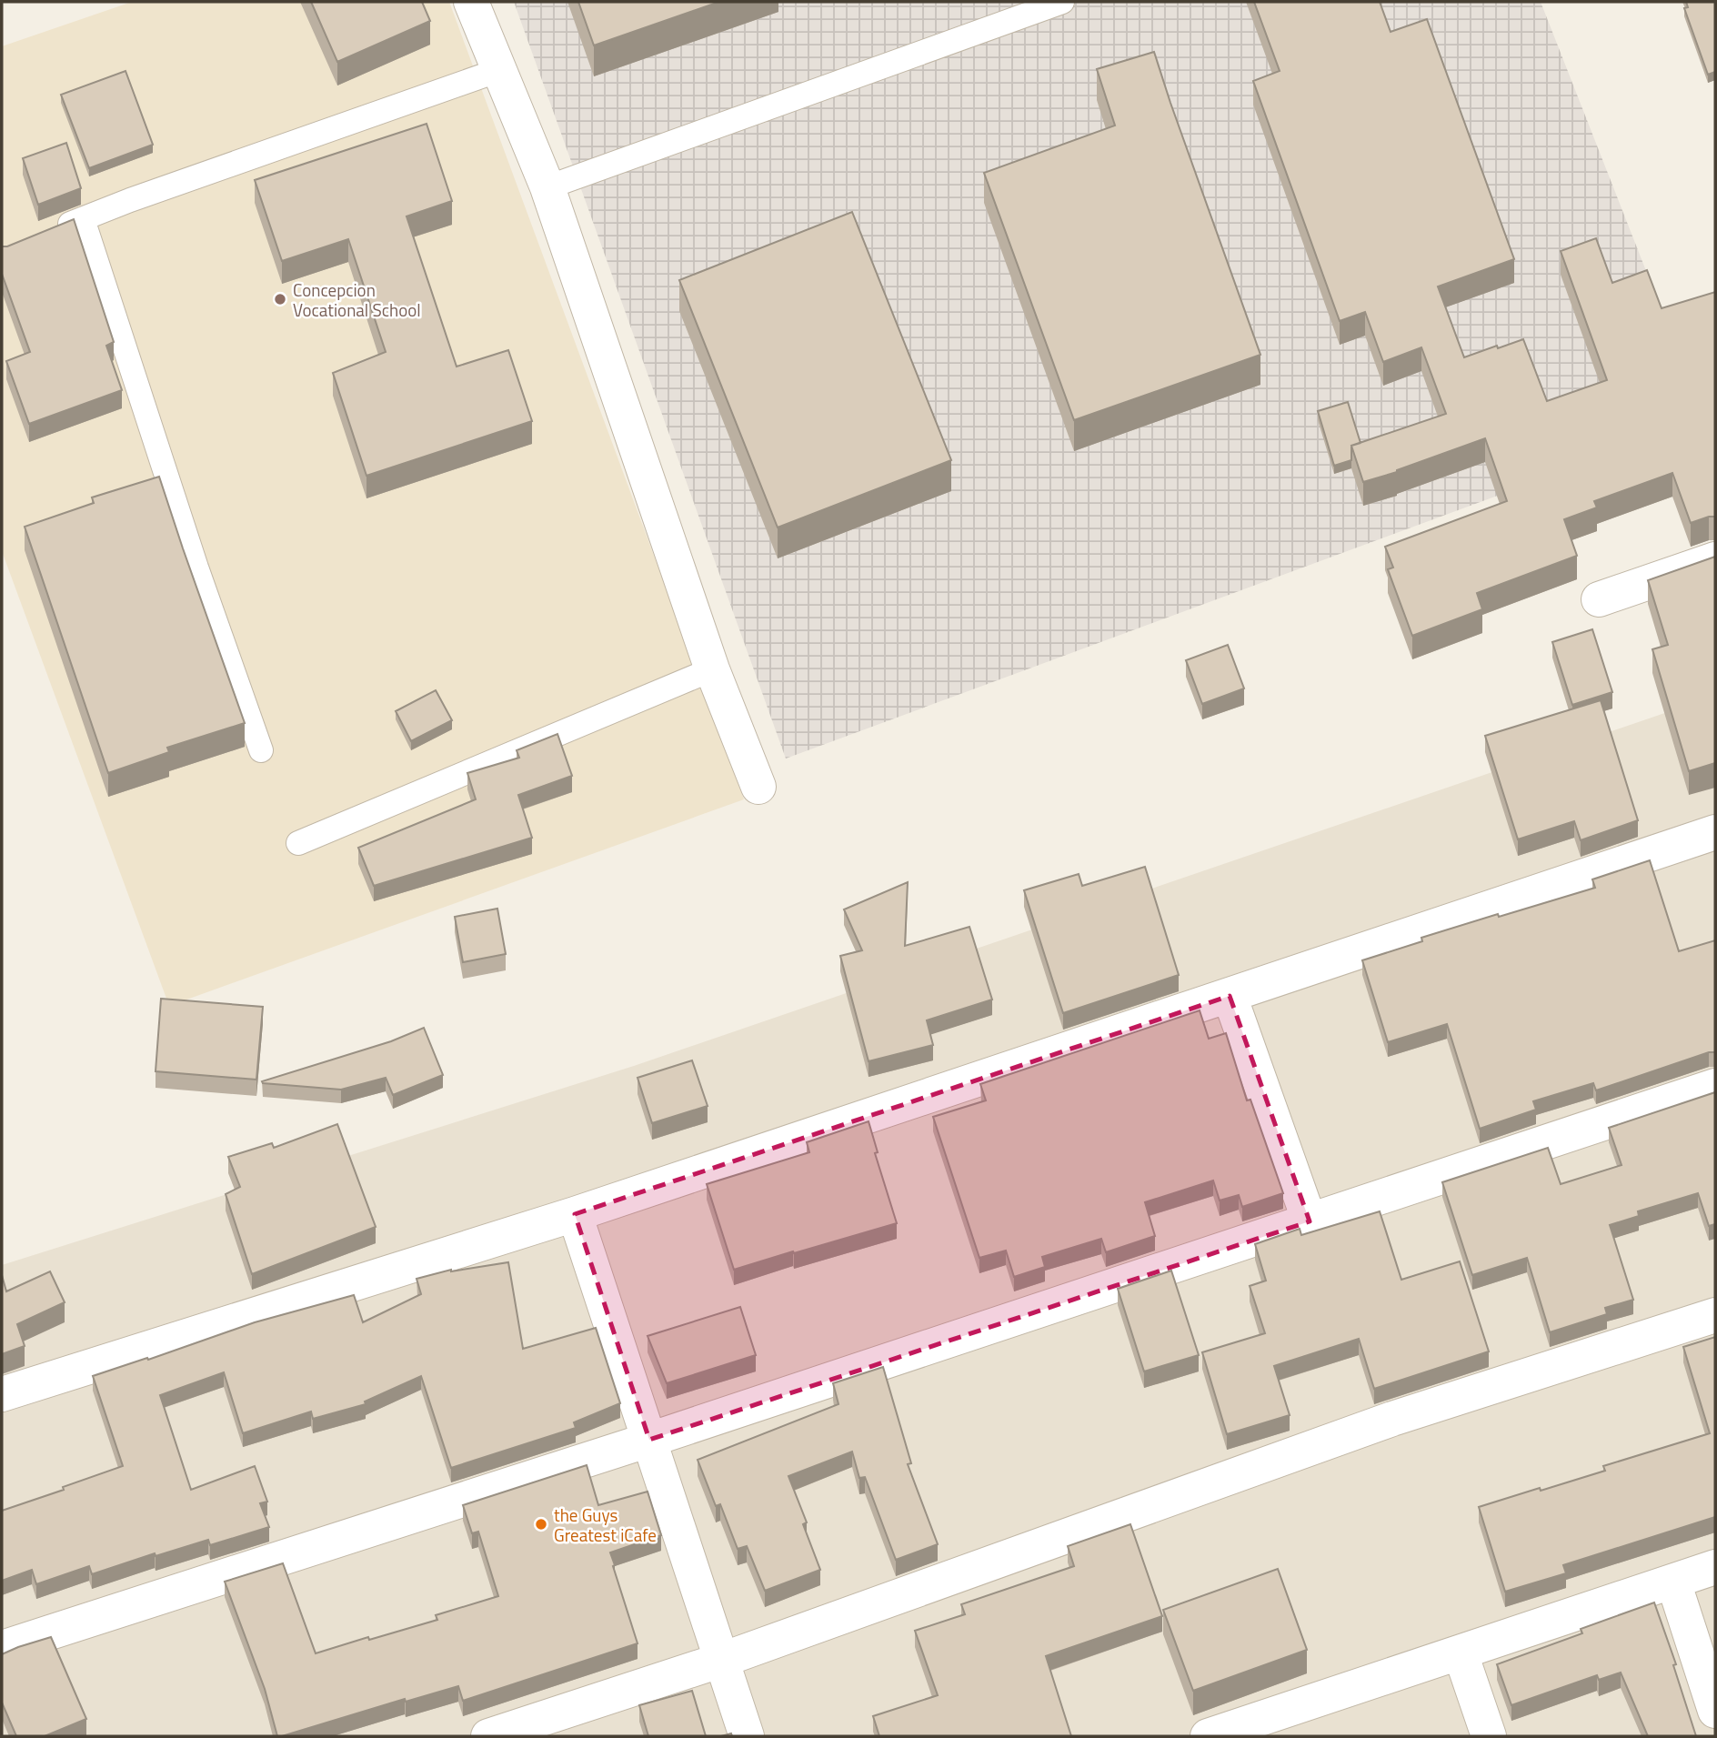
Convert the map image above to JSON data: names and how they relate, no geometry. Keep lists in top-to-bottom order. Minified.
{"places":["Concepcion Vocational School","the Guys Greatest iCafe"]}
